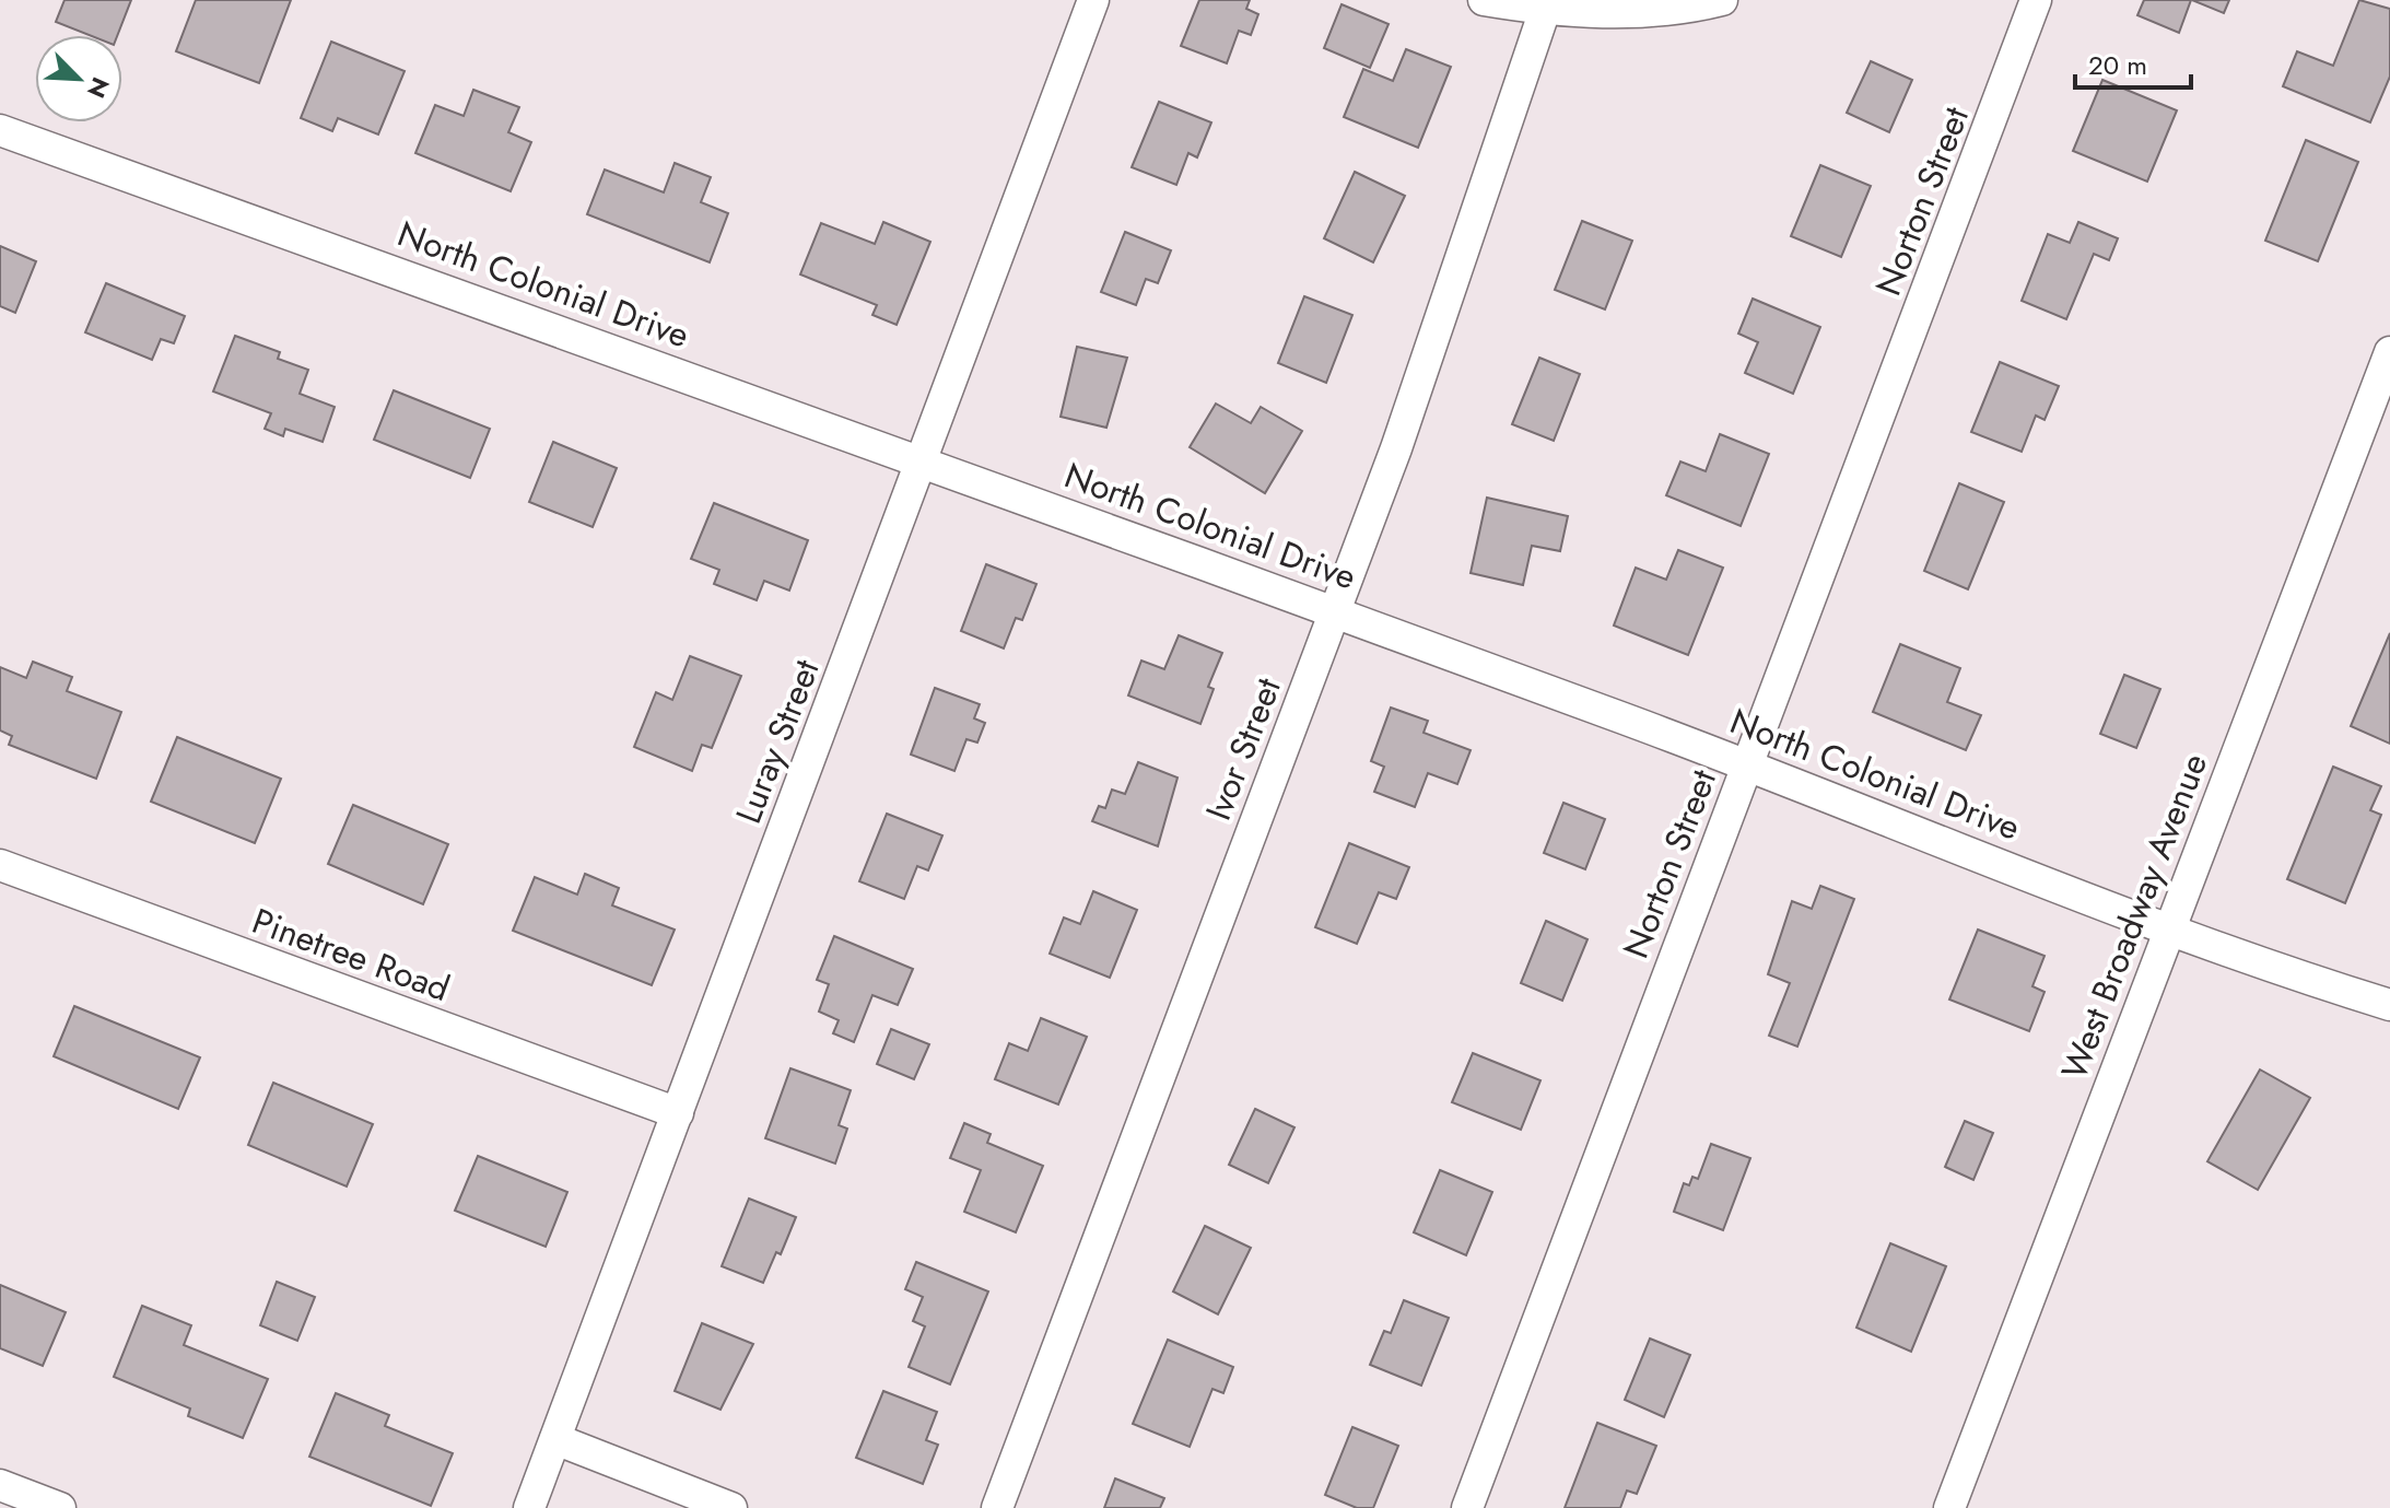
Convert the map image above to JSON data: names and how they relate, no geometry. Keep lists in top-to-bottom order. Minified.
{"streets":{"street":["Norton Street","North Colonial Drive","Luray Street","Ivor Street","West Broadway Avenue","Pinetree Road"]},"crossings":[["Norton Street","North Colonial Drive"],["North Colonial Drive","Luray Street"],["North Colonial Drive","Ivor Street"],["North Colonial Drive","West Broadway Avenue"],["Luray Street","Pinetree Road"]],"scale_bar":"20 m","north":"bottom right"}
